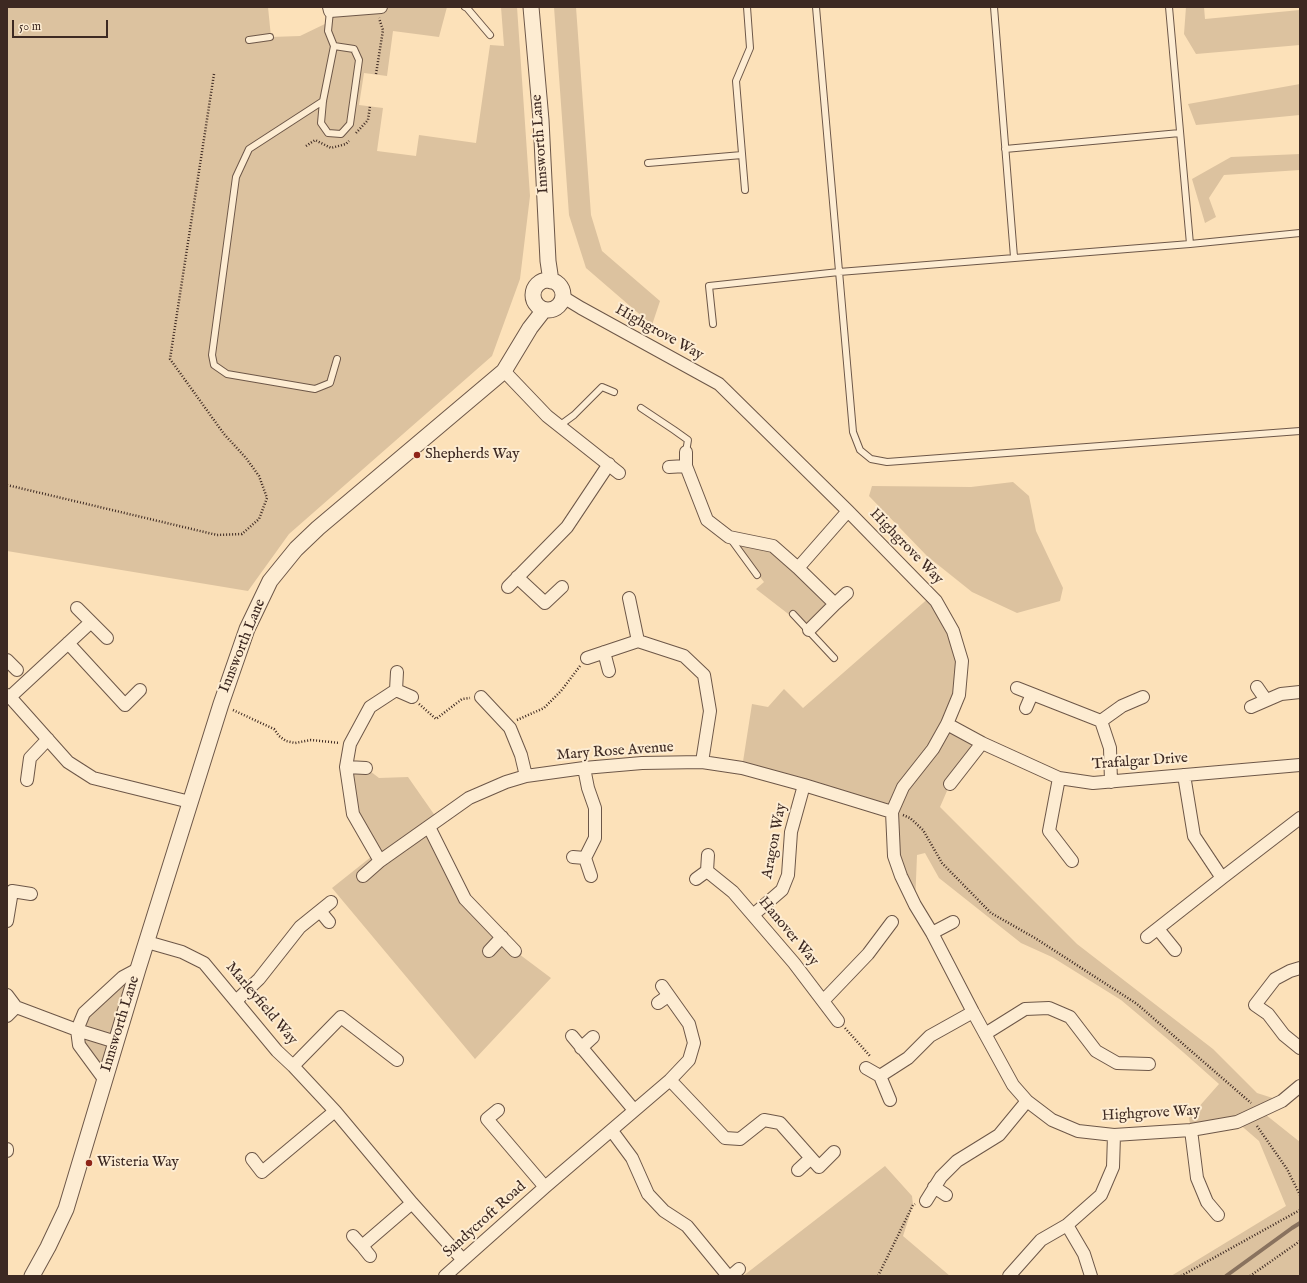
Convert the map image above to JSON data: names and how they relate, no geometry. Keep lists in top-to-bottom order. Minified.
{"streets":{"street":["Innsworth Lane","Highgrove Way","Mary Rose Avenue","Trafalgar Drive","Aragon Way","Hanover Way","Marleyfield Way","Sandycroft Road"]},"crossings":[["Innsworth Lane","Highgrove Way"],["Innsworth Lane","Marleyfield Way"],["Highgrove Way","Mary Rose Avenue"],["Highgrove Way","Trafalgar Drive"],["Mary Rose Avenue","Aragon Way"],["Aragon Way","Hanover Way"],["Marleyfield Way","Sandycroft Road"]],"places":["Shepherds Way","Wisteria Way"],"scale_bar":"50 m"}
